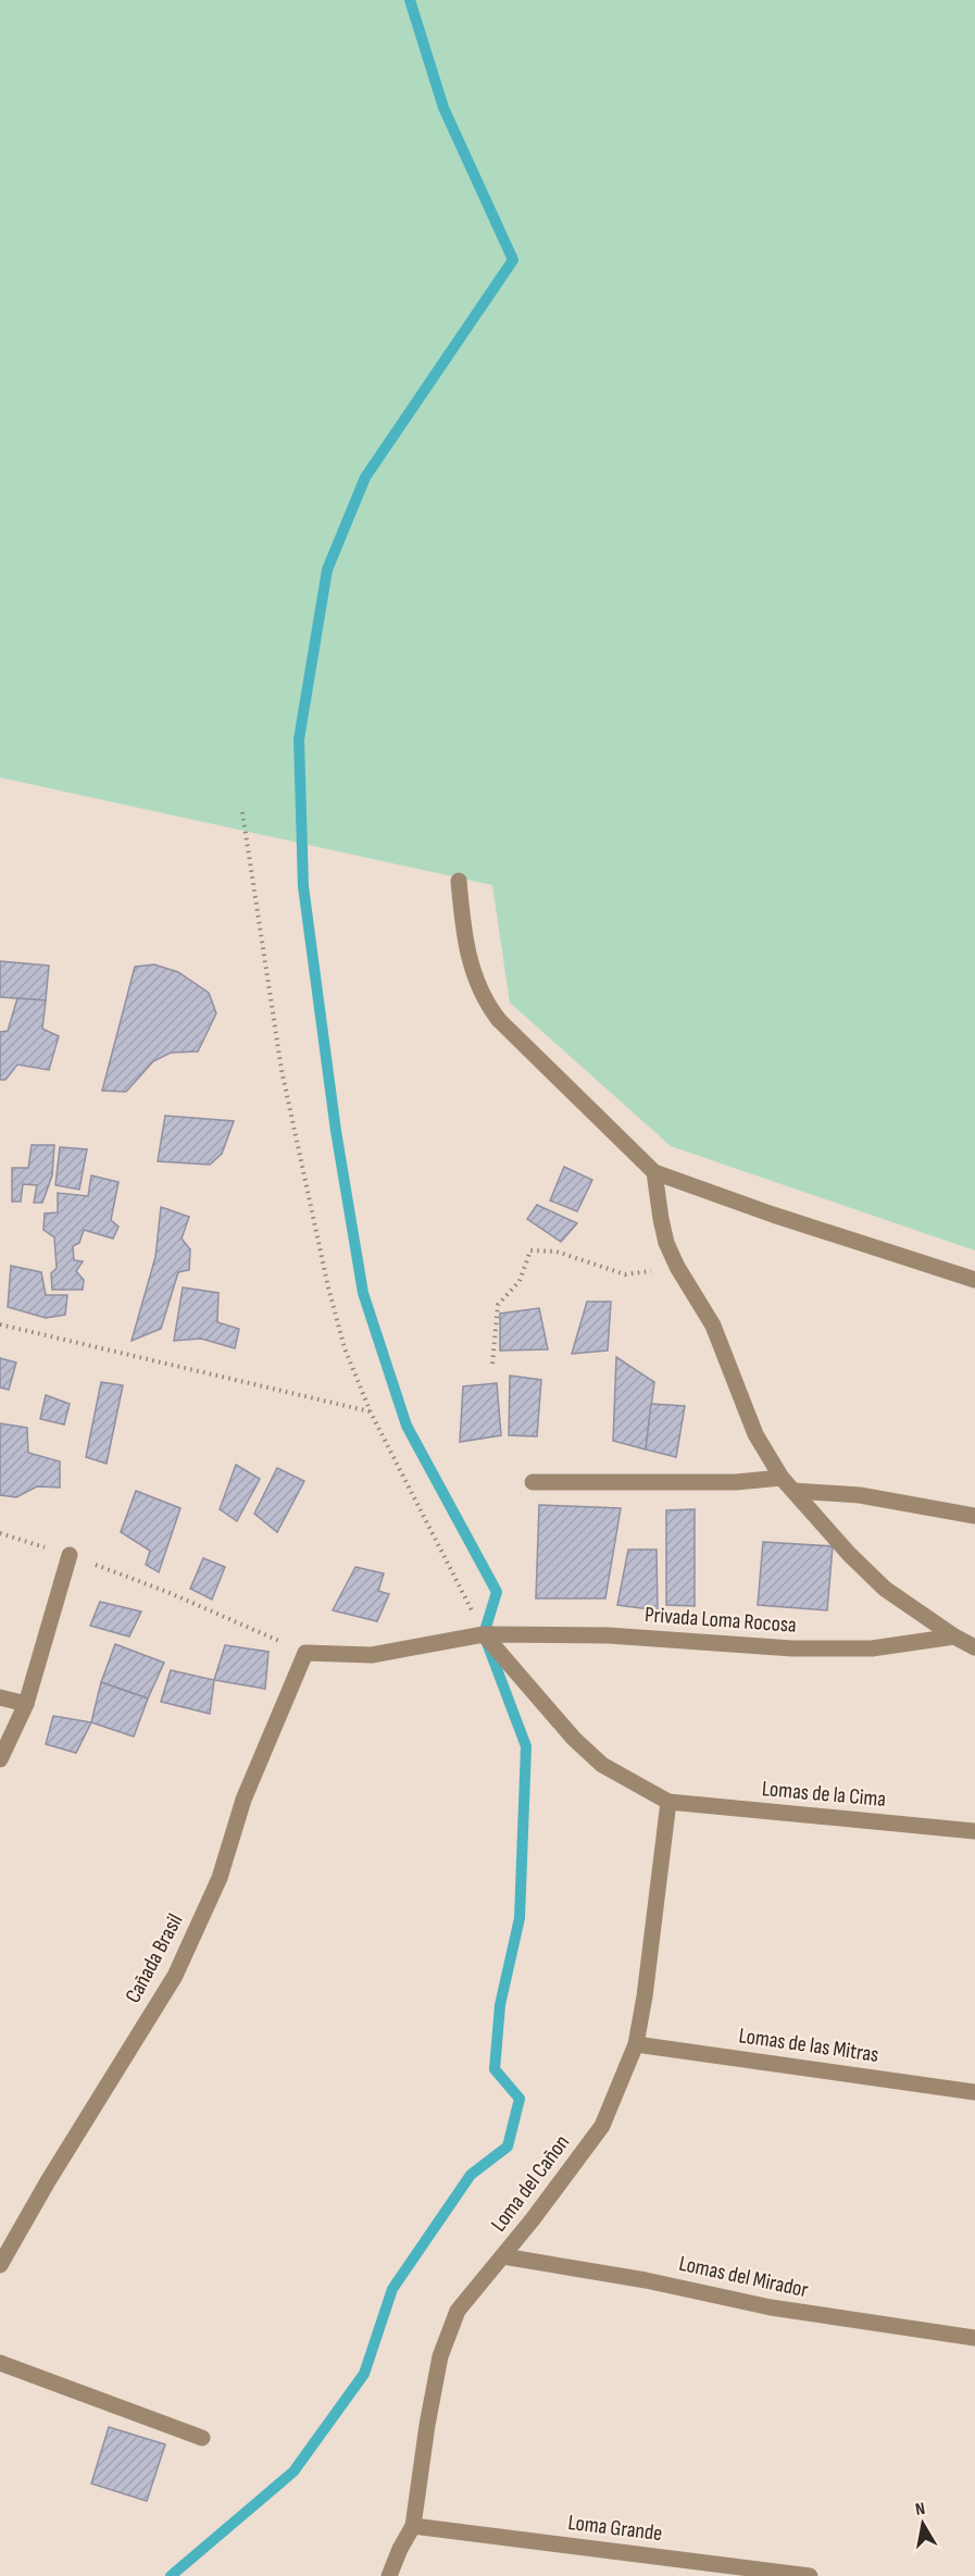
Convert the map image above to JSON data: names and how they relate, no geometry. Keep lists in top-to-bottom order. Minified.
{"streets":{"street":["Privada Loma Rocosa","Lomas de la Cima","Cañada Brasil","Lomas de las Mitras","Loma del Cañon","Lomas del Mirador","Loma Grande"]},"crossings":[["Privada Loma Rocosa","Cañada Brasil"],["Lomas de la Cima","Loma del Cañon"],["Lomas de las Mitras","Loma del Cañon"],["Loma del Cañon","Lomas del Mirador"],["Loma del Cañon","Loma Grande"]],"north":"top"}
